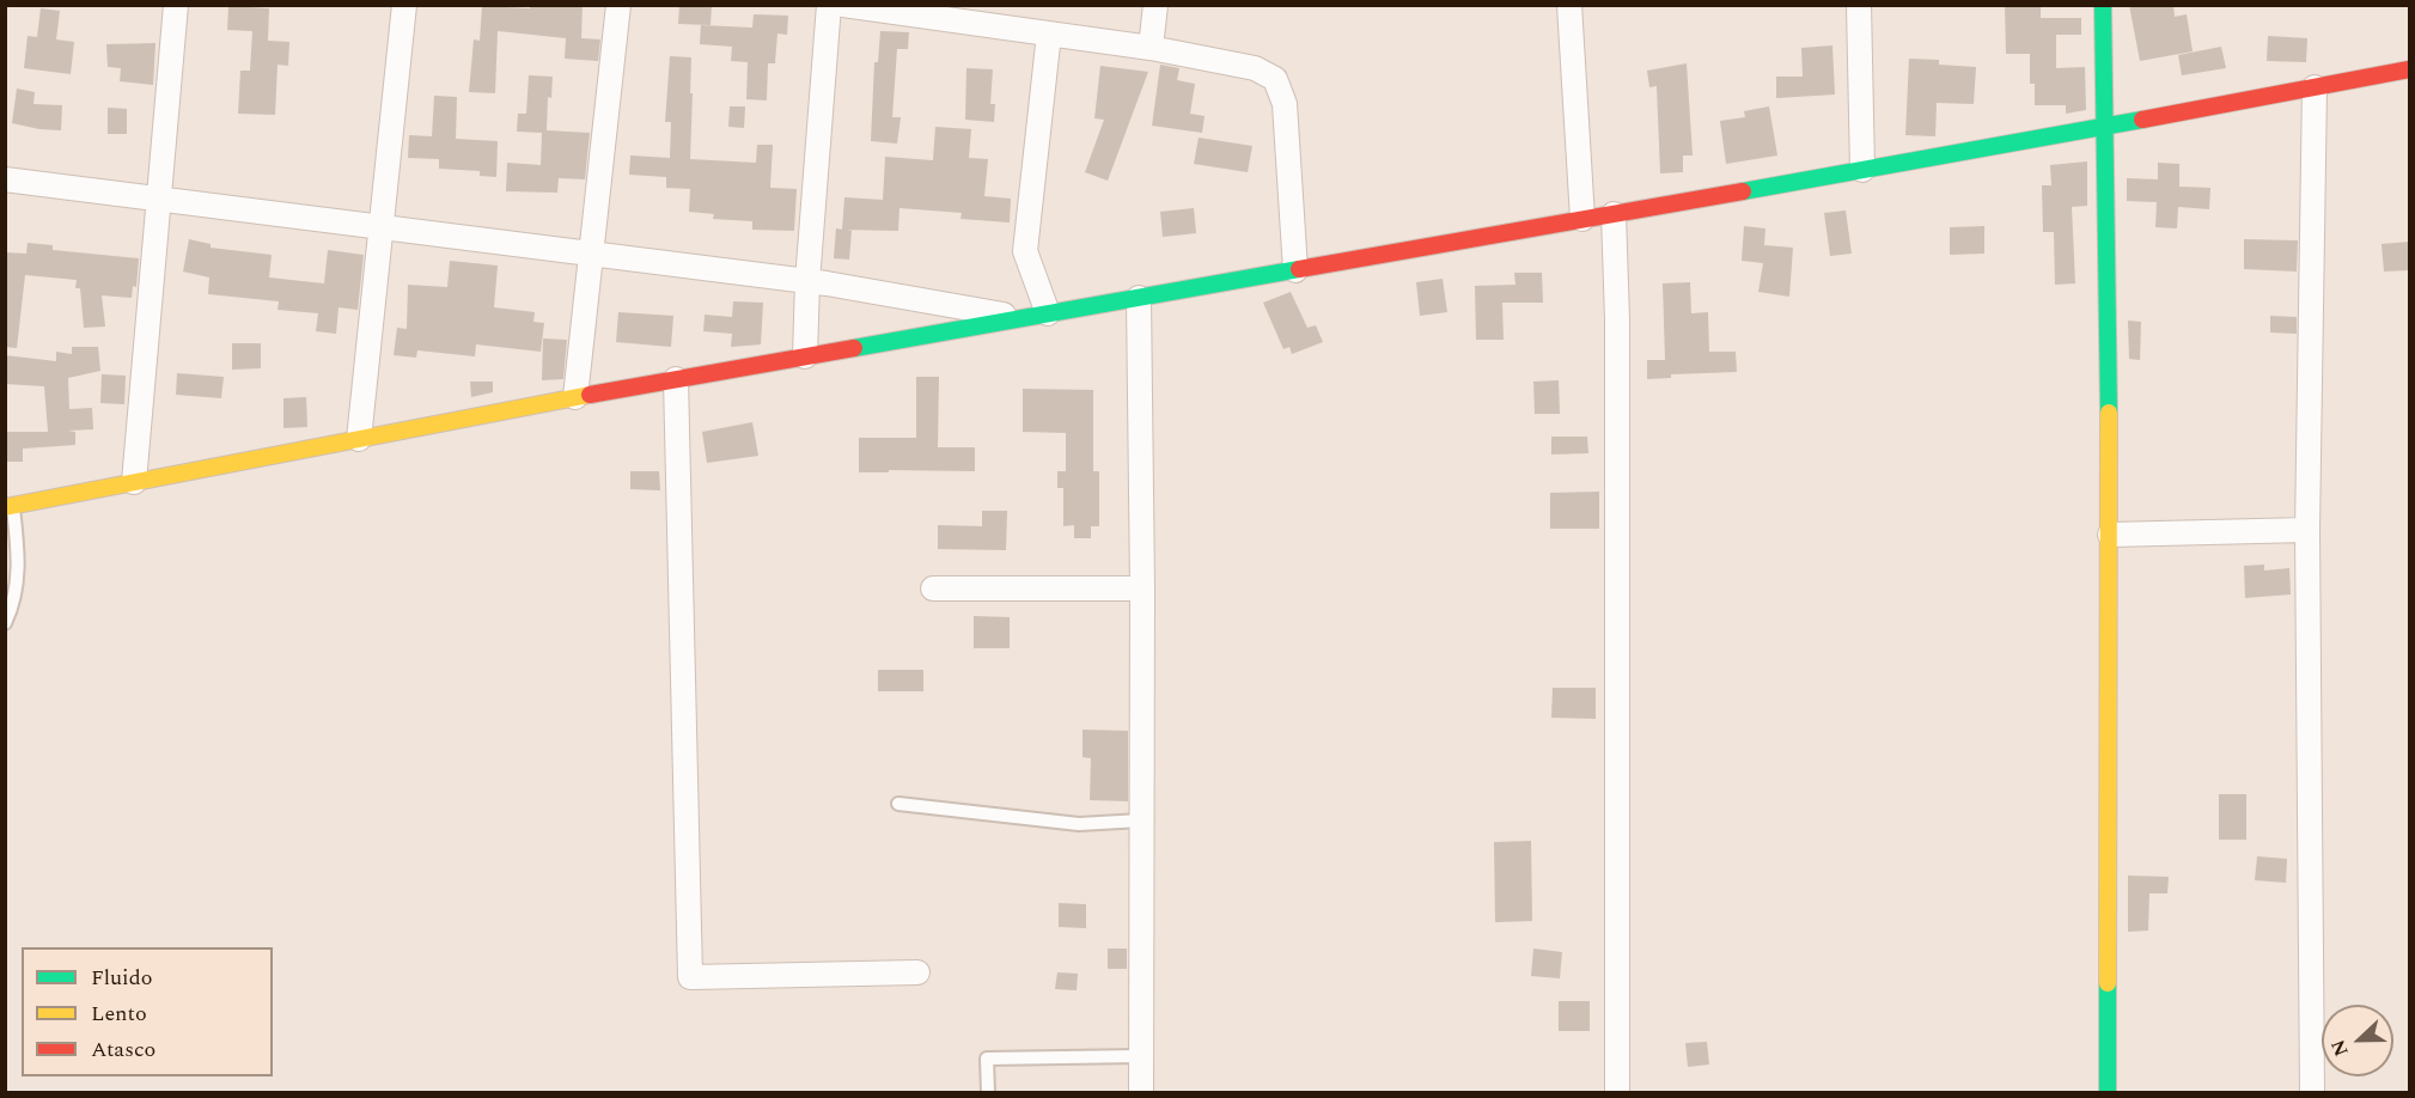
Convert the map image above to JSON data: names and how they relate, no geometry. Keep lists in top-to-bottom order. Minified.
{"legend":["Fluido","Lento","Atasco"],"north":"left"}
